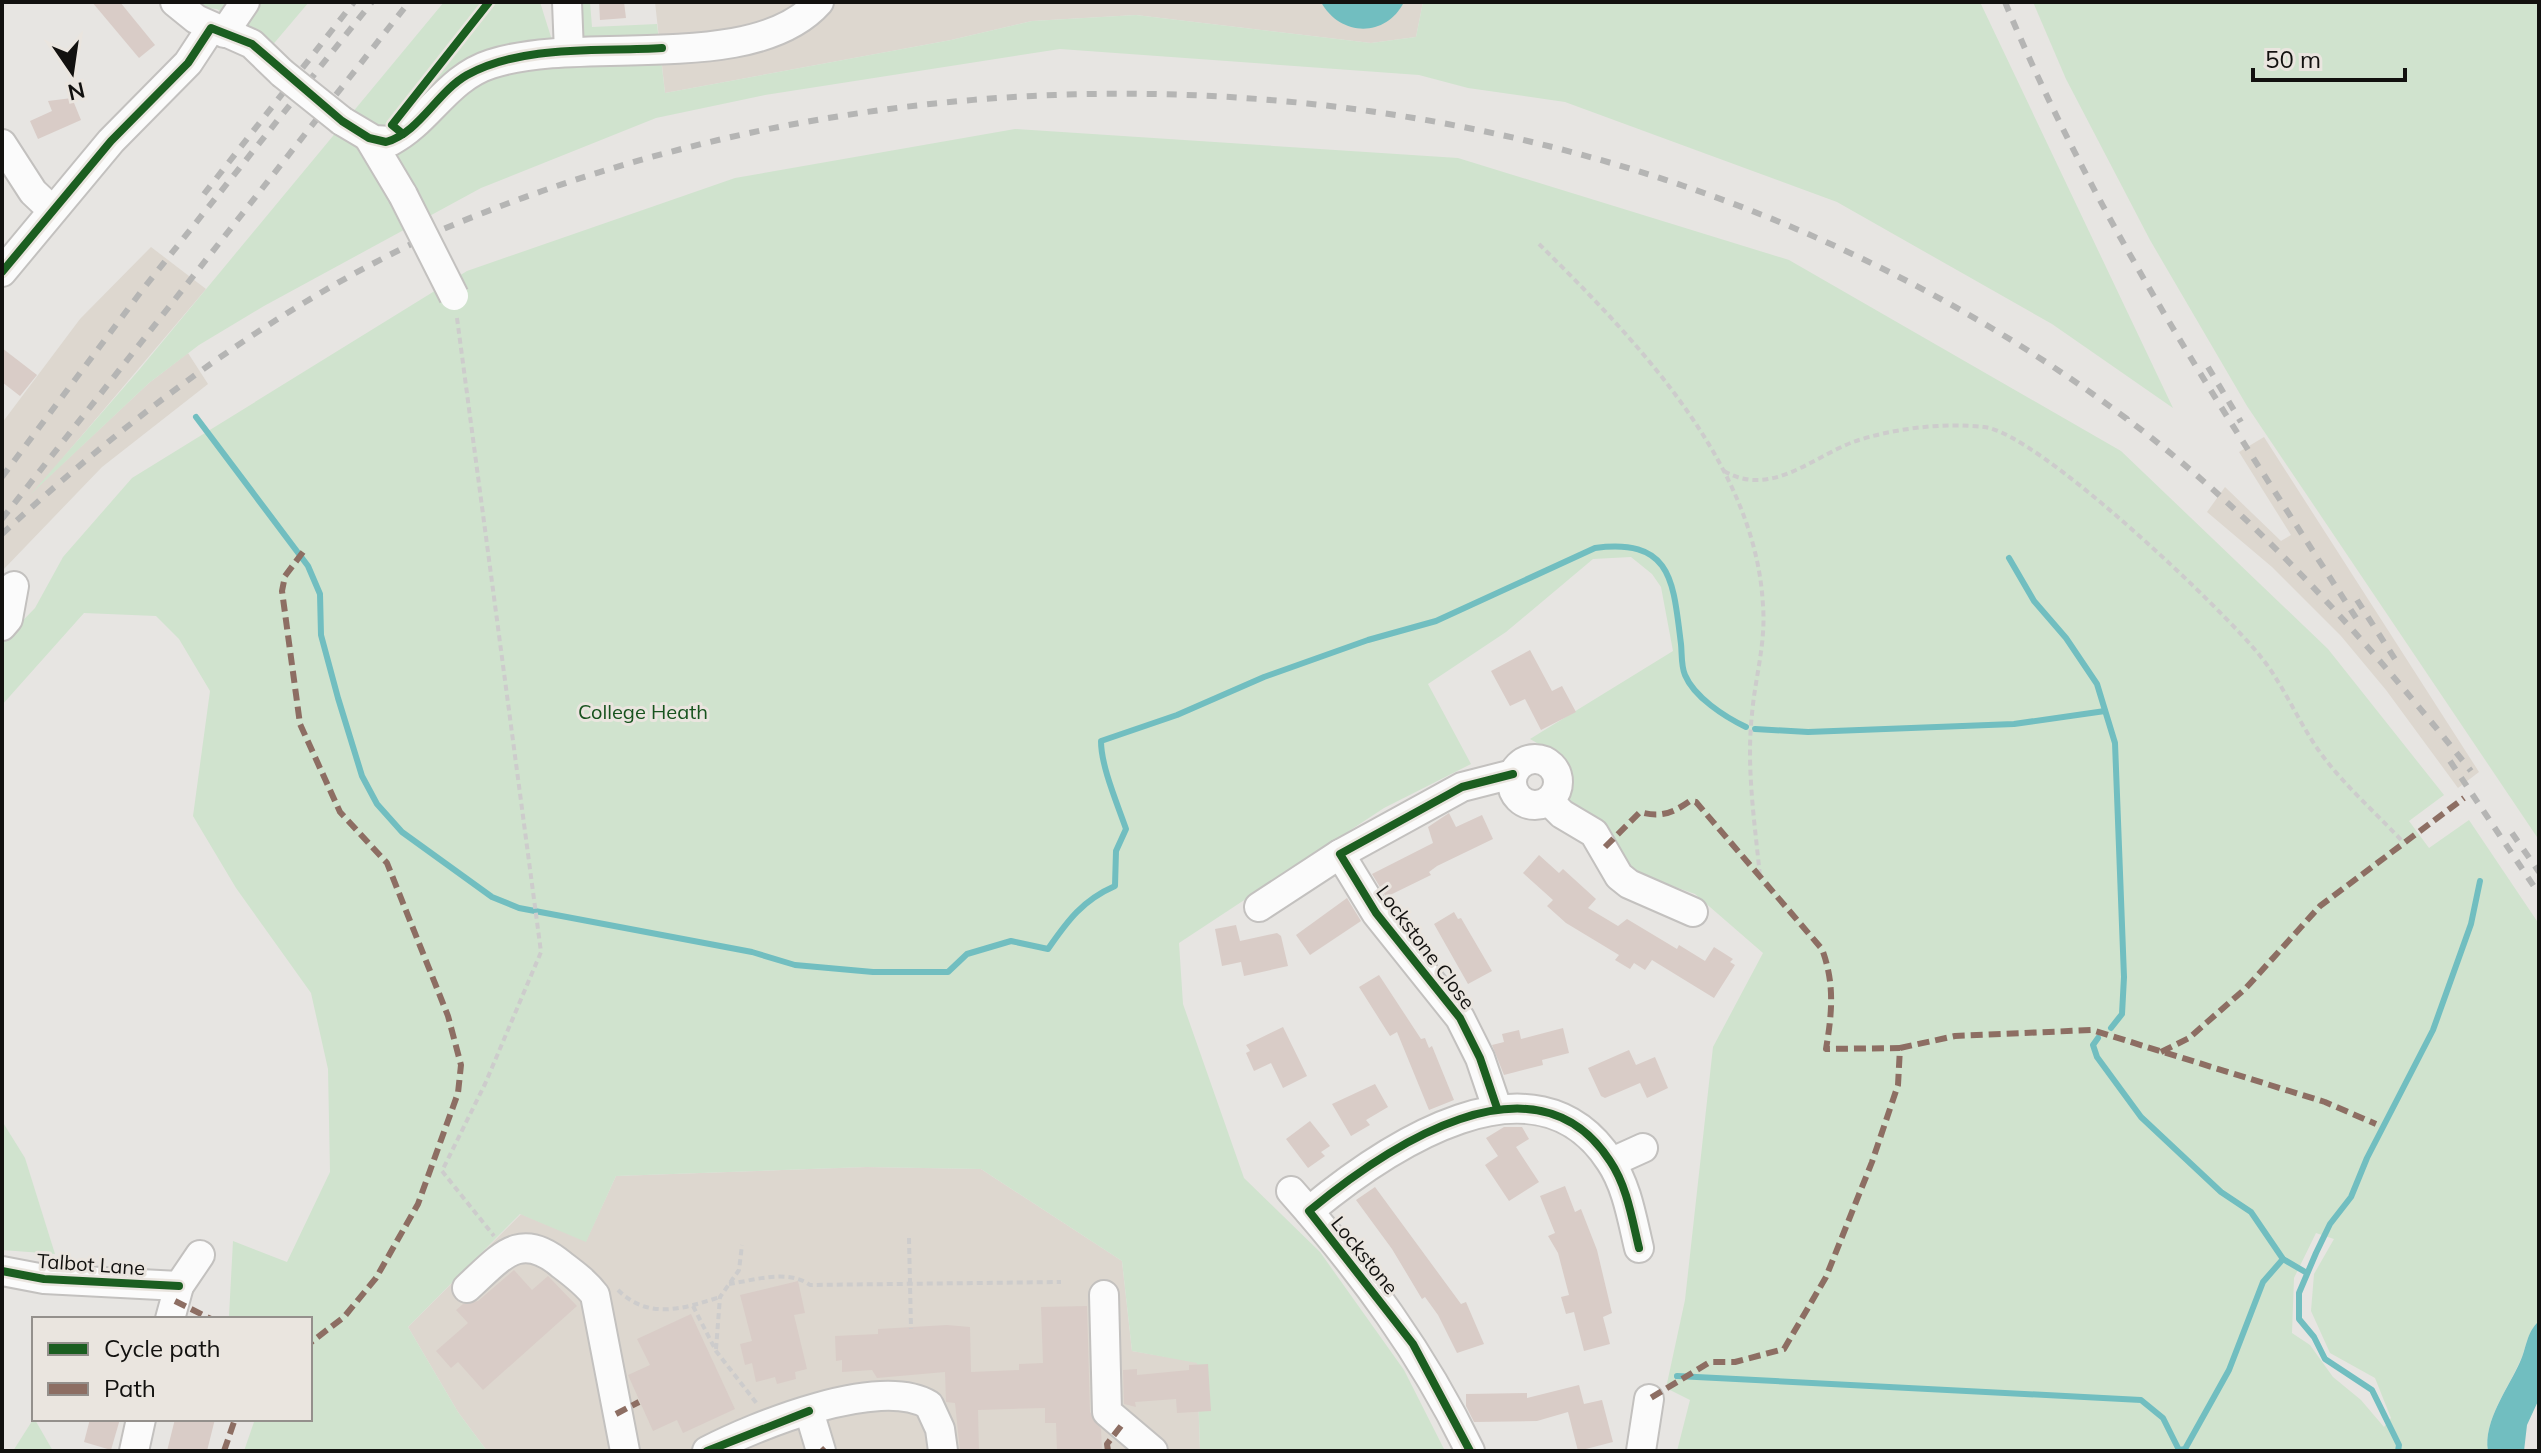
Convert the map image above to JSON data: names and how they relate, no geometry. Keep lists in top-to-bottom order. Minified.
{"streets":{"street":["Lockstone Close","Lockstone","Talbot Lane"]},"crossings":[["Lockstone Close","Lockstone"]],"parks":["College Heath"],"legend":["Cycle path","Path"],"scale_bar":"50 m","north":"bottom"}
